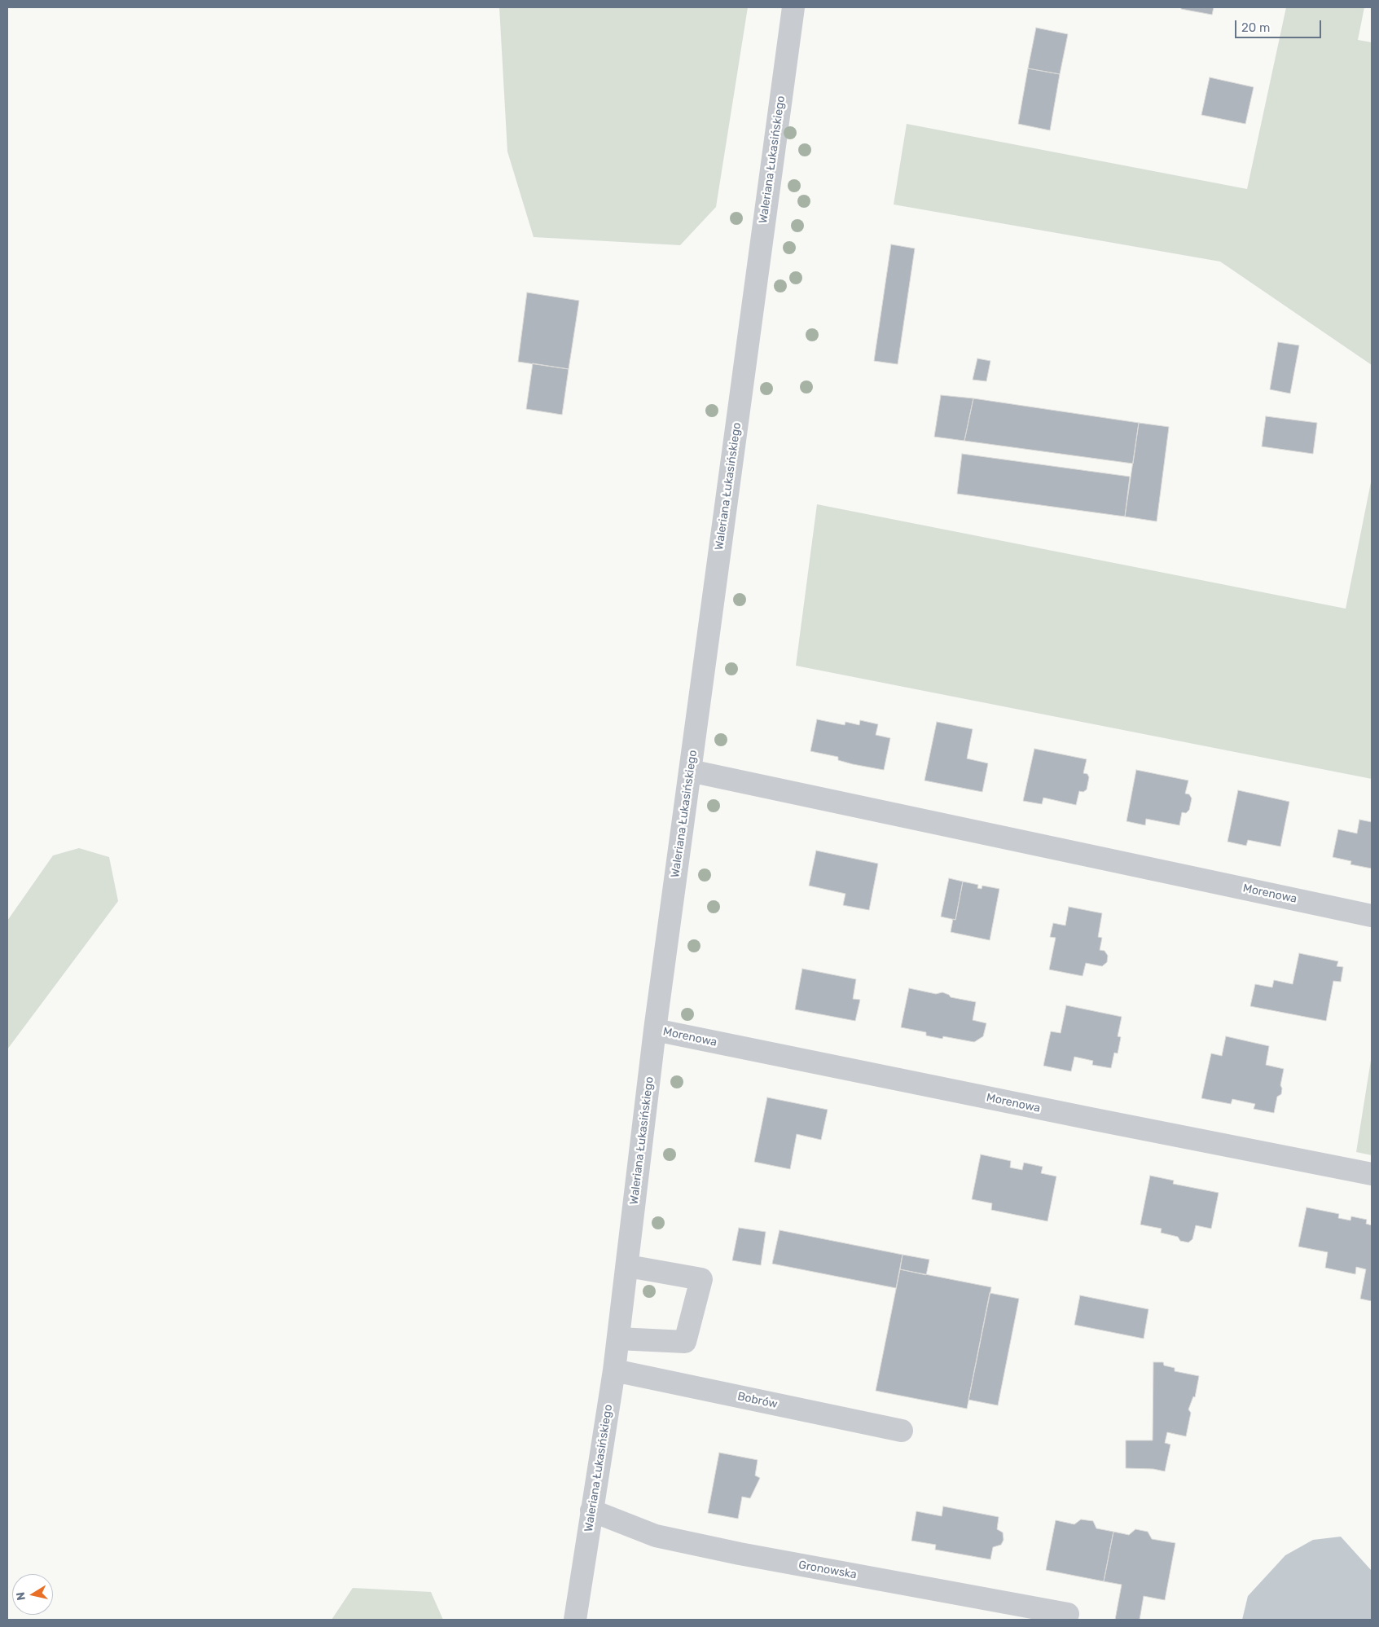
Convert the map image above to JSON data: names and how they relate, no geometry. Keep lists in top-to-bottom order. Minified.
{"streets":{"street":["Waleriana Łukasińskiego","Morenowa","Bobrów","Gronowska"]},"crossings":[["Waleriana Łukasińskiego","Morenowa"],["Waleriana Łukasińskiego","Bobrów"],["Waleriana Łukasińskiego","Gronowska"]],"scale_bar":"20 m","north":"left"}
